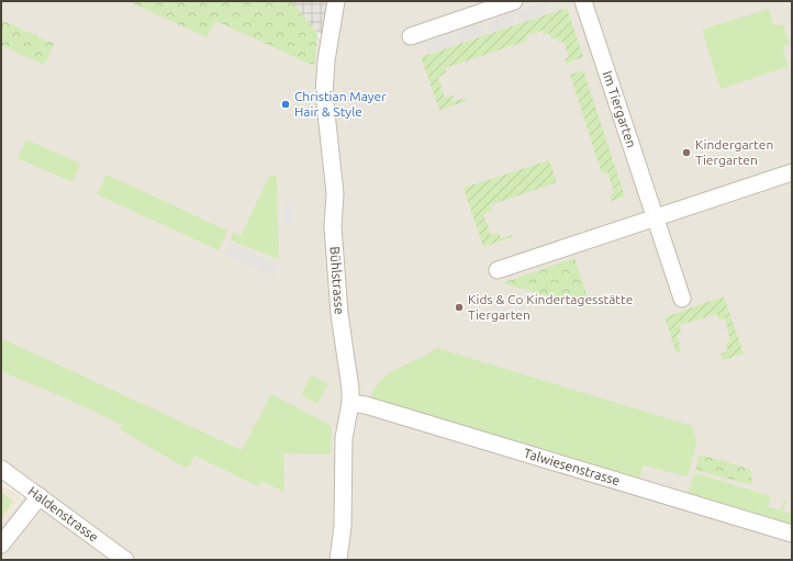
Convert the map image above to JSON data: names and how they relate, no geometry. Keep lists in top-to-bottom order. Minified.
{"streets":{"street":["Im Tiergarten","Bühlstrasse","Talwiesenstrasse","Haldenstrasse"]},"crossings":[["Bühlstrasse","Talwiesenstrasse"]],"places":["Christian Mayer Hair & Style","Kindergarten Tiergarten","Kids & Co Kindertagesstätte Tiergarten"]}
